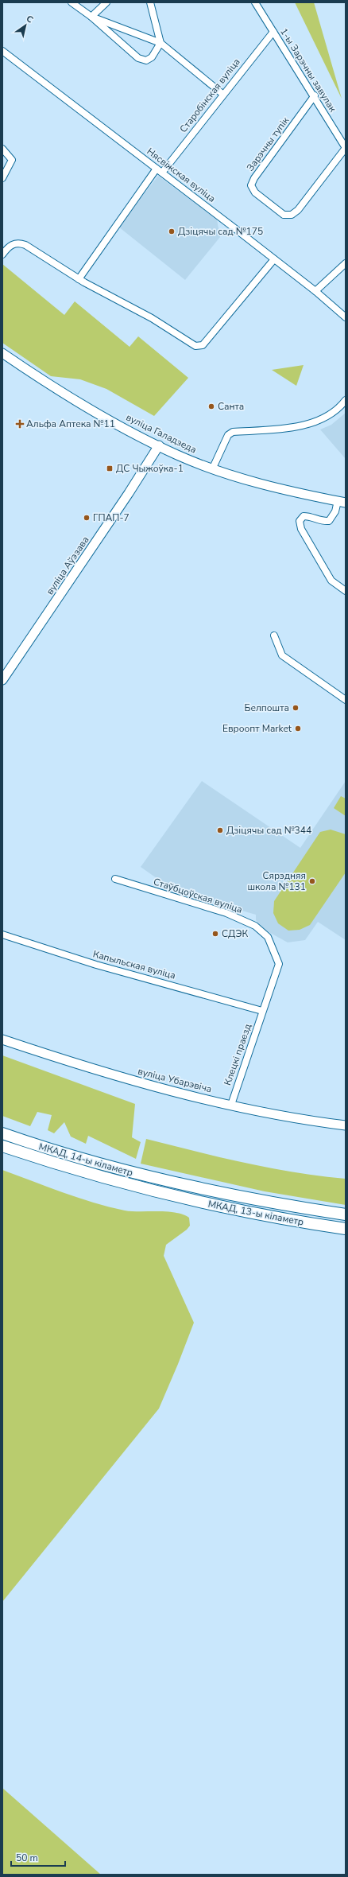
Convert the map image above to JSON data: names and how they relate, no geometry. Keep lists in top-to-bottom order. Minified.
{"streets":{"highway":["МКАД, 14-ы кіламетр","МКАД, 13-ы кіламетр"],"main road":["вуліца Галадзеда","вуліца Аўэзава","вуліца Убарэвіча"],"street":["1-ы Зарэчны завулак","Старобінская вуліца","Зарэчны тупік","Нясвіжская вуліца","Стаўбцоўская вуліца","Капыльская вуліца","Клецкі праезд"]},"crossings":[["1-ы Зарэчны завулак","Старобінская вуліца"],["1-ы Зарэчны завулак","Зарэчны тупік"],["Старобінская вуліца","Нясвіжская вуліца"],["вуліца Галадзеда","вуліца Аўэзава"],["Стаўбцоўская вуліца","Капыльская вуліца"],["Стаўбцоўская вуліца","Клецкі праезд"],["Капыльская вуліца","Клецкі праезд"],["Клецкі праезд","вуліца Убарэвіча"],["МКАД, 14-ы кіламетр","МКАД, 13-ы кіламетр"]],"places":{"other":["Дзіцячы сад №175","Санта","ГПАП-7","Белпошта","Евроопт Market","Дзіцячы сад №344","Сярэдняя школа №131","СДЭК"],"health":["Альфа Аптека №11"],"transit":["ДС Чыжоўка-1"]},"scale_bar":"50 m","north":"top right"}
